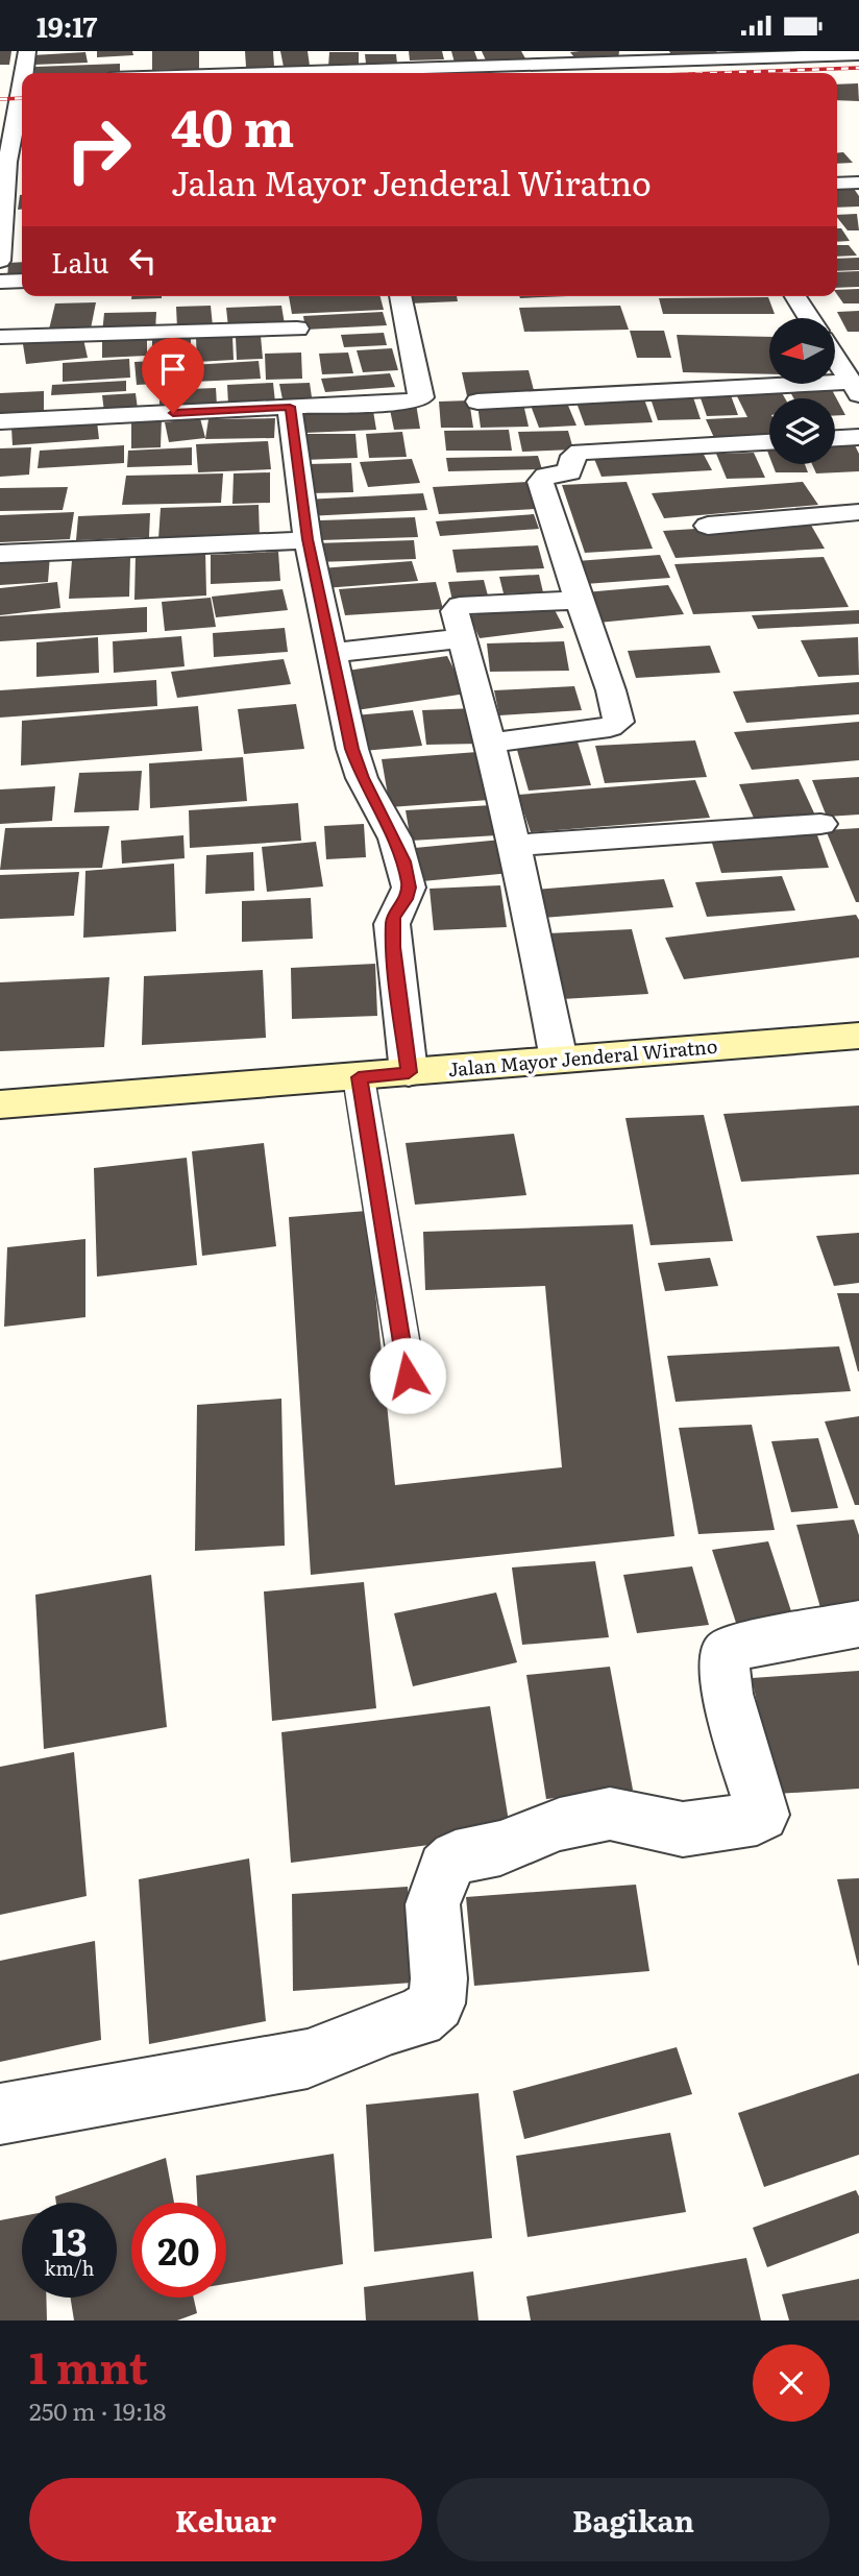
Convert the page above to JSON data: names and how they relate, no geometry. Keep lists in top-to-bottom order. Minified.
{"streets":{"street":["Jalan Mayor Jenderal Wiratno"]},"north":"left","page":{"status":"19:17","turn":["40 m","Jalan Mayor Jenderal Wiratno"],"then":"Lalu","speed":"13 km/h","limit":"20","heading":["1 mnt","250 m · 19:18"],"buttons":["Keluar","Bagikan"]}}
